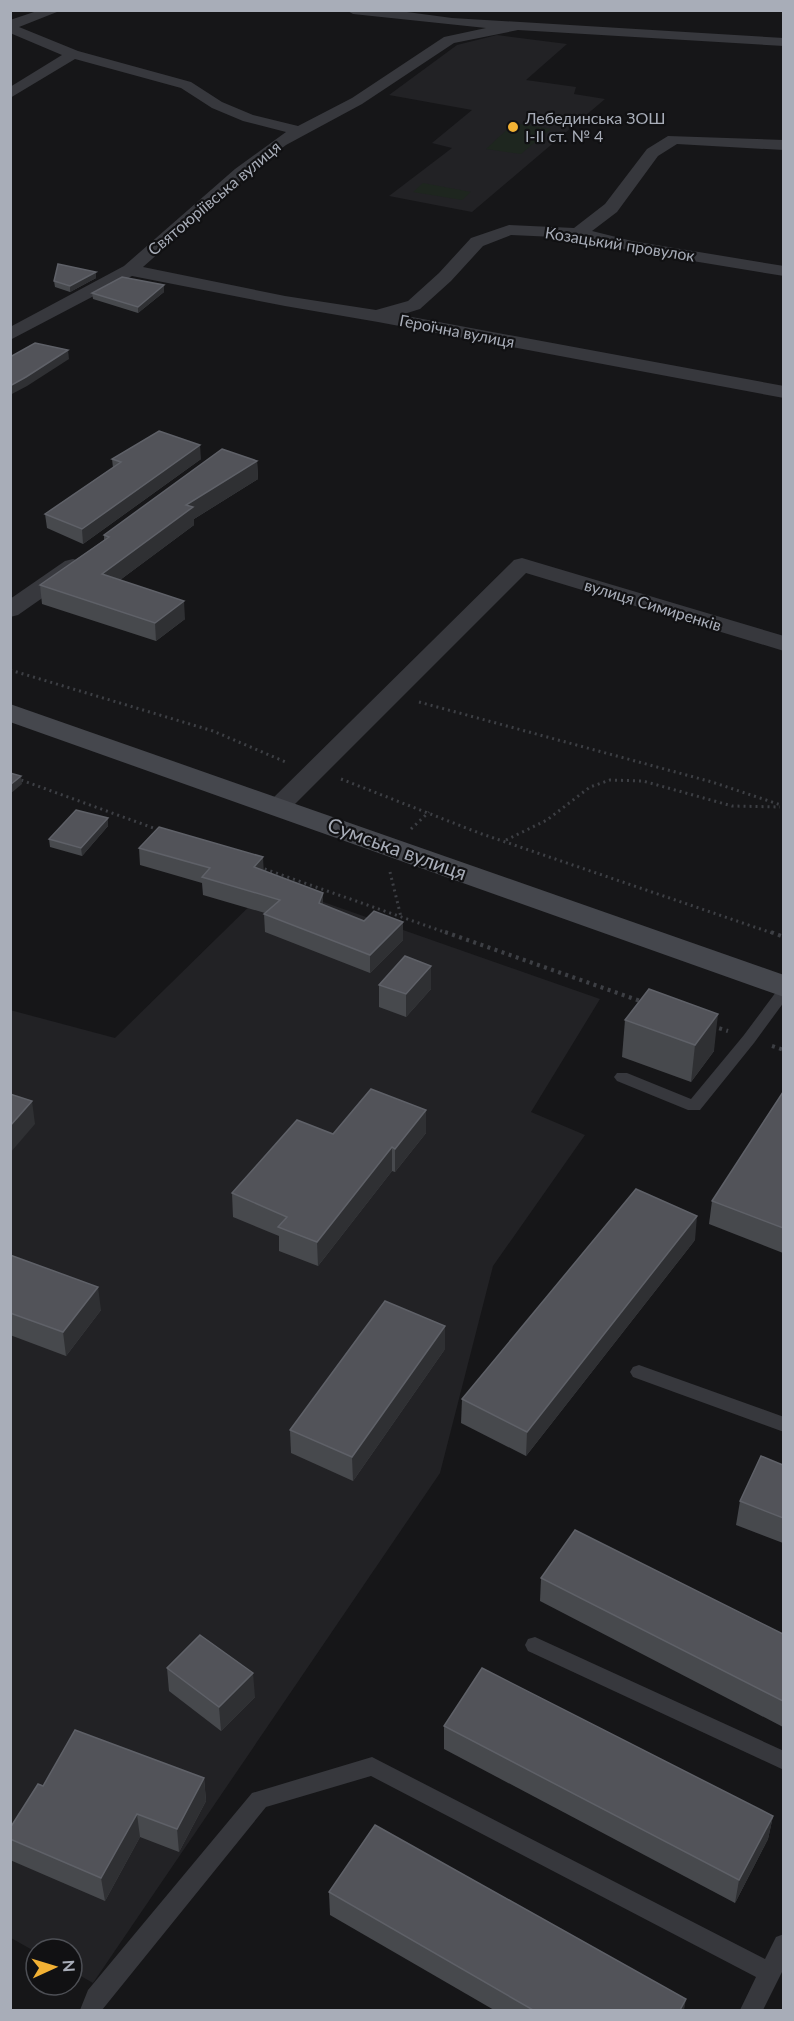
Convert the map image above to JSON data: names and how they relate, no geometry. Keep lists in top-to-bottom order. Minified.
{"streets":{"main road":["Сумська вулиця"],"street":["Святоюріївська вулиця","Козацький провулок","Героїчна вулиця","вулиця Симиренків"]},"crossings":[["Святоюріївська вулиця","Героїчна вулиця"],["Козацький провулок","Героїчна вулиця"]],"places":["Лебединська ЗОШ І-ІІ ст. № 4"],"north":"right"}
